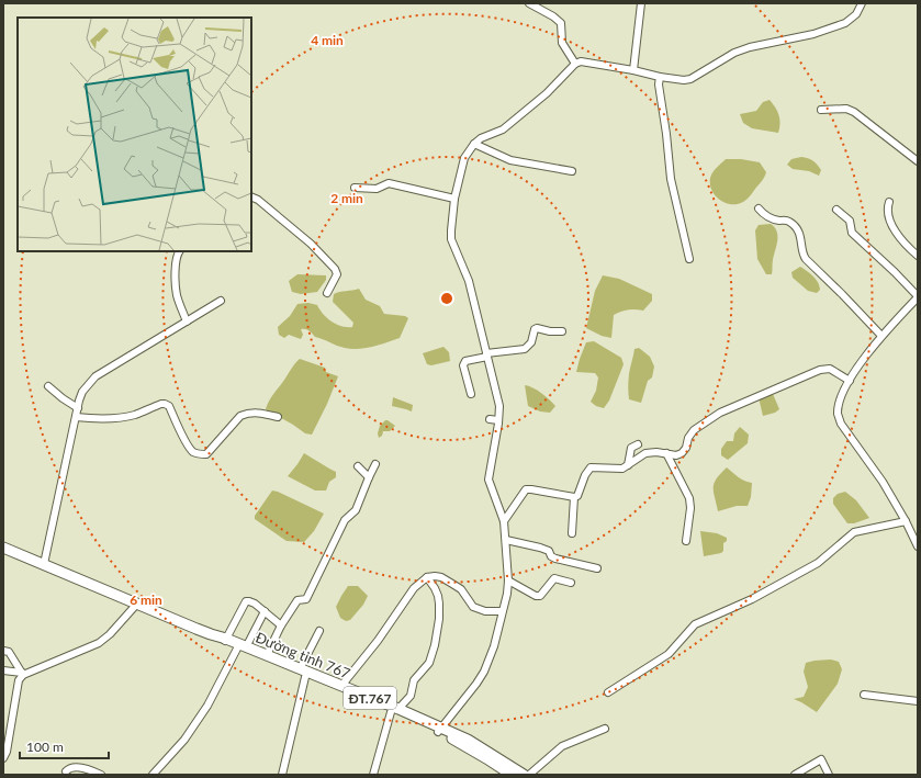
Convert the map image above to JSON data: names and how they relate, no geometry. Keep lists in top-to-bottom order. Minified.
{"streets":{"main road":["Đường tỉnh 767","ĐT.767"]},"scale_bar":"100 m","rings":["4 min","2 min","6 min"]}
